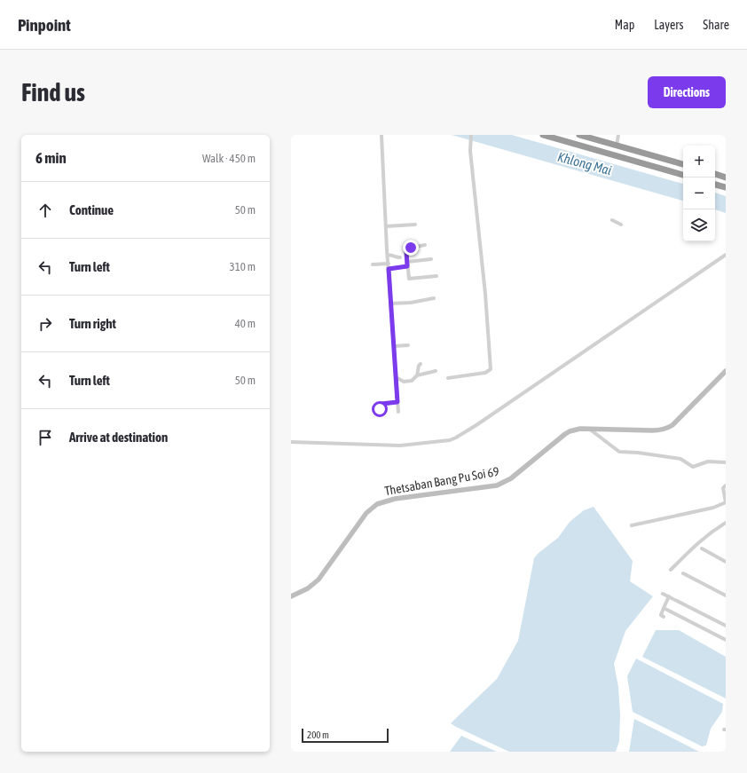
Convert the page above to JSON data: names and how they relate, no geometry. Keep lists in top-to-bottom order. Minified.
{"streets":{"street":["Thetsaban Bang Pu Soi 69"]},"water":["Khlong Mai"],"scale_bar":"200 m","page":{"header":"Pinpoint","nav":["Map","Layers","Share"],"buttons":"Directions","title":"Find us","heading":["6 min","Walk · 450 m"],"map_buttons":["+","−"],"list":[["Continue","50 m"],["Turn left","310 m"],["Turn right","40 m"],["Turn left","50 m"],"Arrive at destination"],"scale":"200 m"}}
